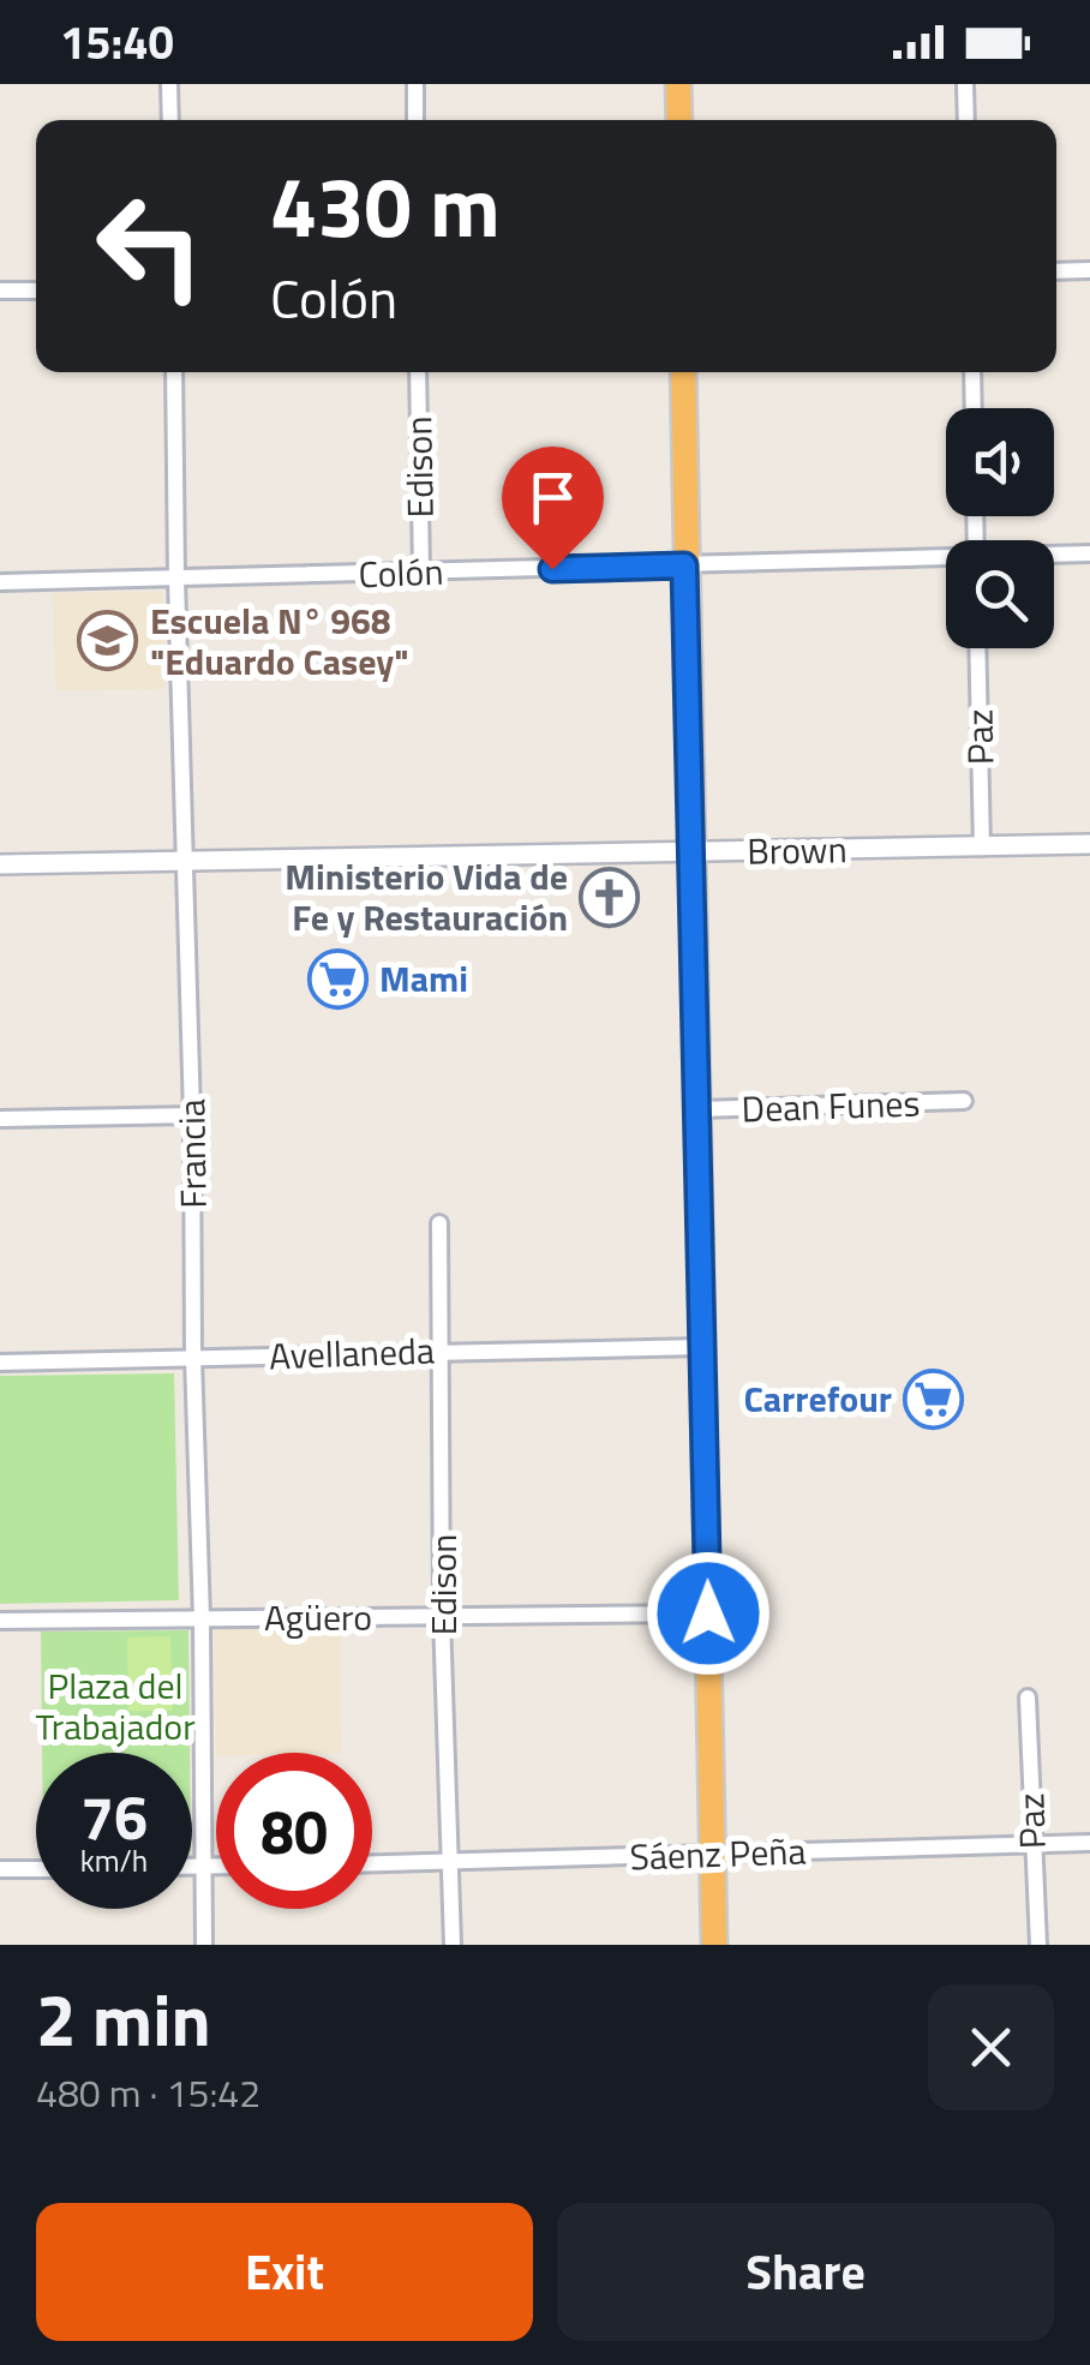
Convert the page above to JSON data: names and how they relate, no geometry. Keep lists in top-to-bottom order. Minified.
{"streets":{"street":["Edison","Colón","Paz","Brown","Dean Funes","Francia","Avellaneda","Agüero","Sáenz Peña"]},"crossings":[["Edison","Colón"],["Edison","Avellaneda"],["Edison","Agüero"],["Edison","Sáenz Peña"],["Colón","Francia"],["Paz","Brown"],["Paz","Sáenz Peña"],["Brown","Francia"],["Francia","Avellaneda"],["Francia","Agüero"]],"parks":["Plaza del Trabajador"],"places":{"school or university":["Escuela N° 968 \"Eduardo Casey\""],"church":["Ministerio Vida de Fe y Restauración"],"supermarket":["Mami","Carrefour"]},"page":{"status":"15:40","turn":["430 m","Colón"],"speed":"76 km/h","limit":"80","heading":["2 min","480 m · 15:42"],"buttons":["Exit","Share"]}}
